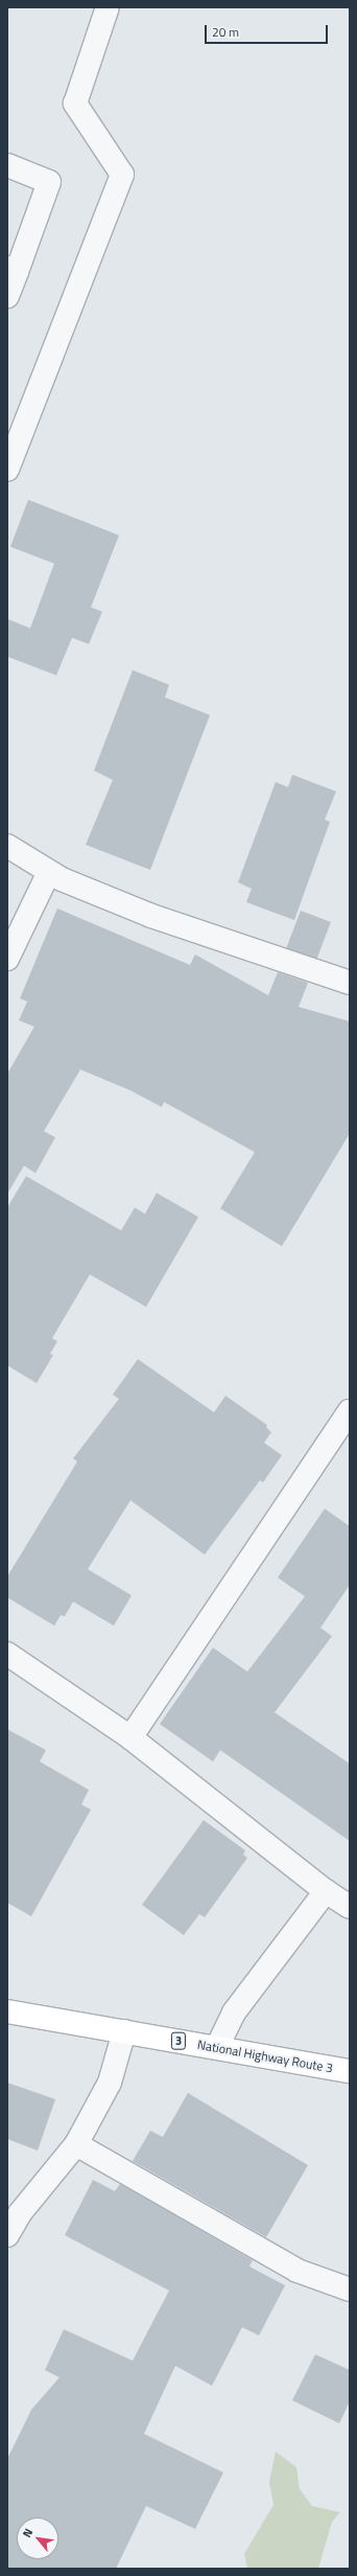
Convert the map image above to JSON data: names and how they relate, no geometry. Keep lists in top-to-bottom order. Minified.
{"streets":{"highway":["3","National Highway Route 3"]},"scale_bar":"20 m","north":"top left"}
